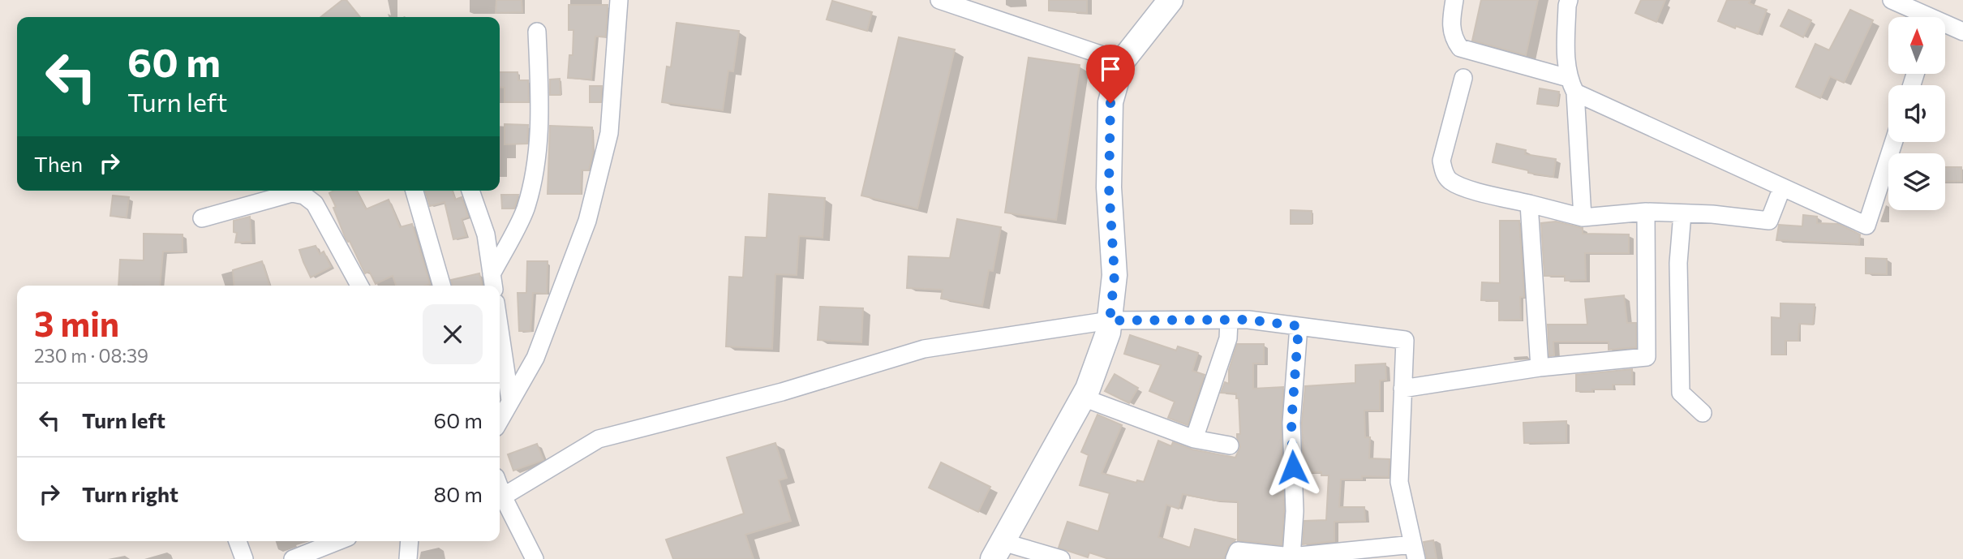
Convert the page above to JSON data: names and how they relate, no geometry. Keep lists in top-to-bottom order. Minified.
{"north":"top","page":{"turn":["60 m","Turn left"],"then":"Then","heading":["3 min","230 m · 08:39"],"list":[{"name":"Turn left","value":"60 m"},{"name":"Turn right","value":"80 m"}]}}
